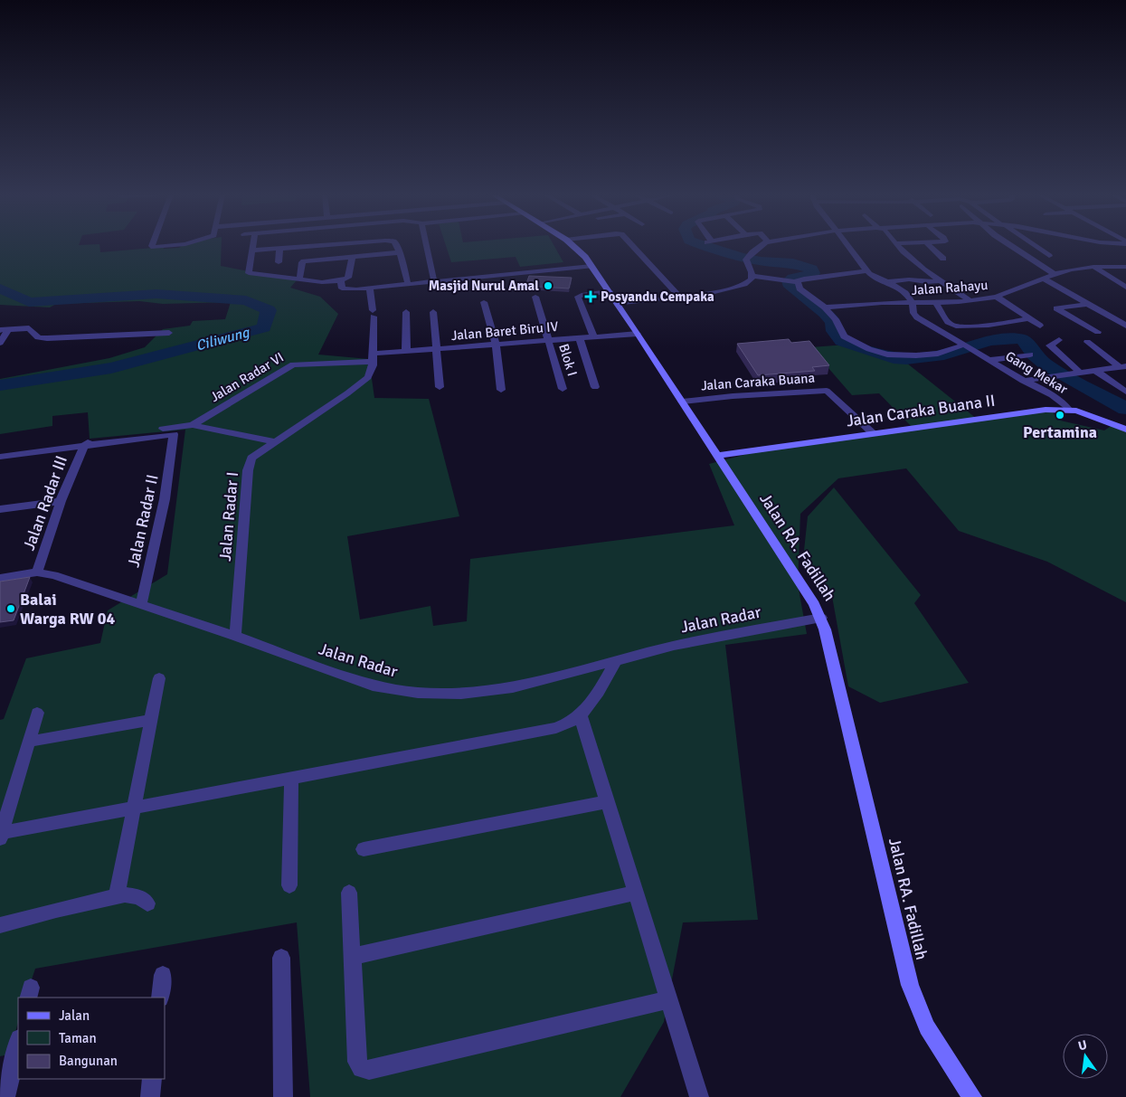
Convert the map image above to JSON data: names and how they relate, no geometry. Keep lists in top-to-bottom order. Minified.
{"streets":{"main road":["Jalan Caraka Buana II","Jalan RA. Fadillah"],"street":["Jalan Rahayu","Jalan Baret Biru IV","Blok I","Gang Mekar","Jalan Radar VI","Jalan Caraka Buana","Jalan Radar III","Jalan Radar I","Jalan Radar II","Jalan Radar"]},"crossings":[["Jalan Rahayu","Gang Mekar"],["Jalan Baret Biru IV","Blok I"],["Jalan Baret Biru IV","Jalan Radar VI"],["Jalan Baret Biru IV","Jalan Radar I"],["Jalan Baret Biru IV","Jalan RA. Fadillah"],["Gang Mekar","Jalan Caraka Buana II"],["Jalan Radar VI","Jalan Radar I"],["Jalan Caraka Buana","Jalan Caraka Buana II"],["Jalan Caraka Buana","Jalan RA. Fadillah"],["Jalan Caraka Buana II","Jalan RA. Fadillah"],["Jalan Radar III","Jalan Radar II"],["Jalan Radar III","Jalan Radar"],["Jalan Radar I","Jalan Radar"],["Jalan Radar II","Jalan Radar"],["Jalan RA. Fadillah","Jalan Radar"]],"water":["Ciliwung"],"places":{"other":["Masjid Nurul Amal","Pertamina","Balai Warga RW 04"],"health":["Posyandu Cempaka"]},"legend":["Jalan","Taman","Bangunan"],"north":"top"}
